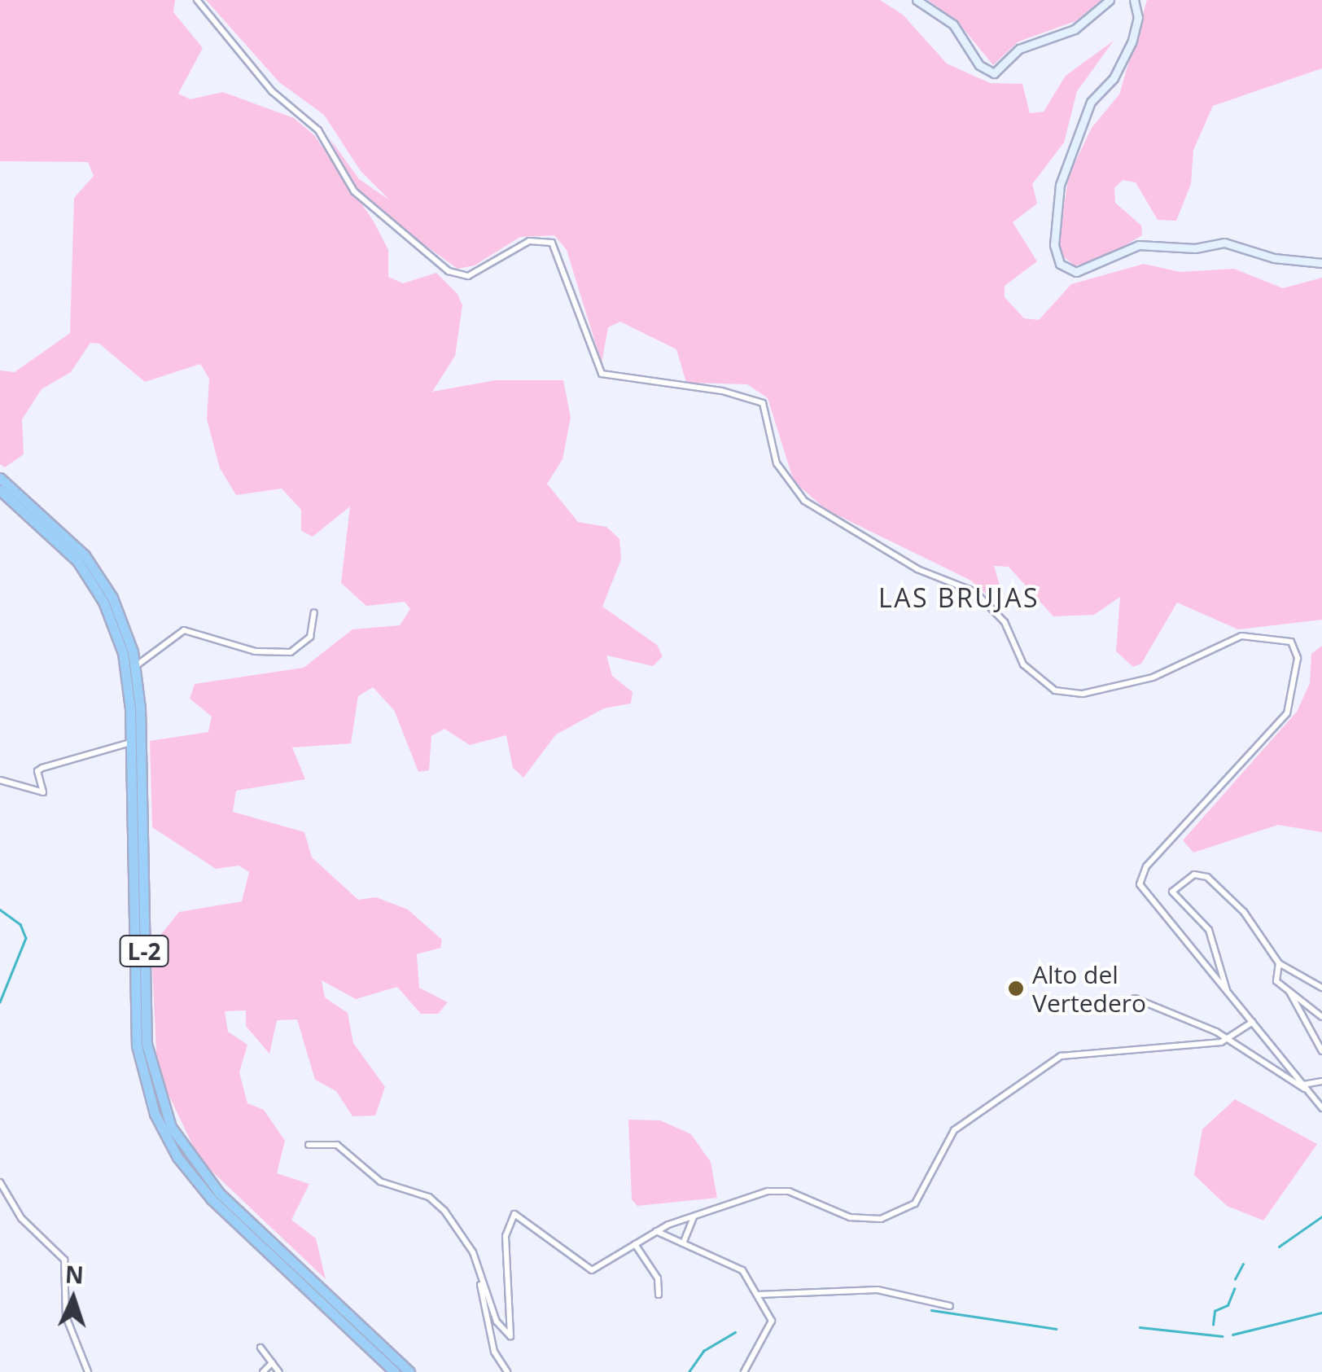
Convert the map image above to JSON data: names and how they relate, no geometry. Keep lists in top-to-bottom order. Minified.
{"streets":{"highway":["L-2"]},"districts":["LAS BRUJAS"],"places":["Alto del Vertedero"],"north":"top"}
